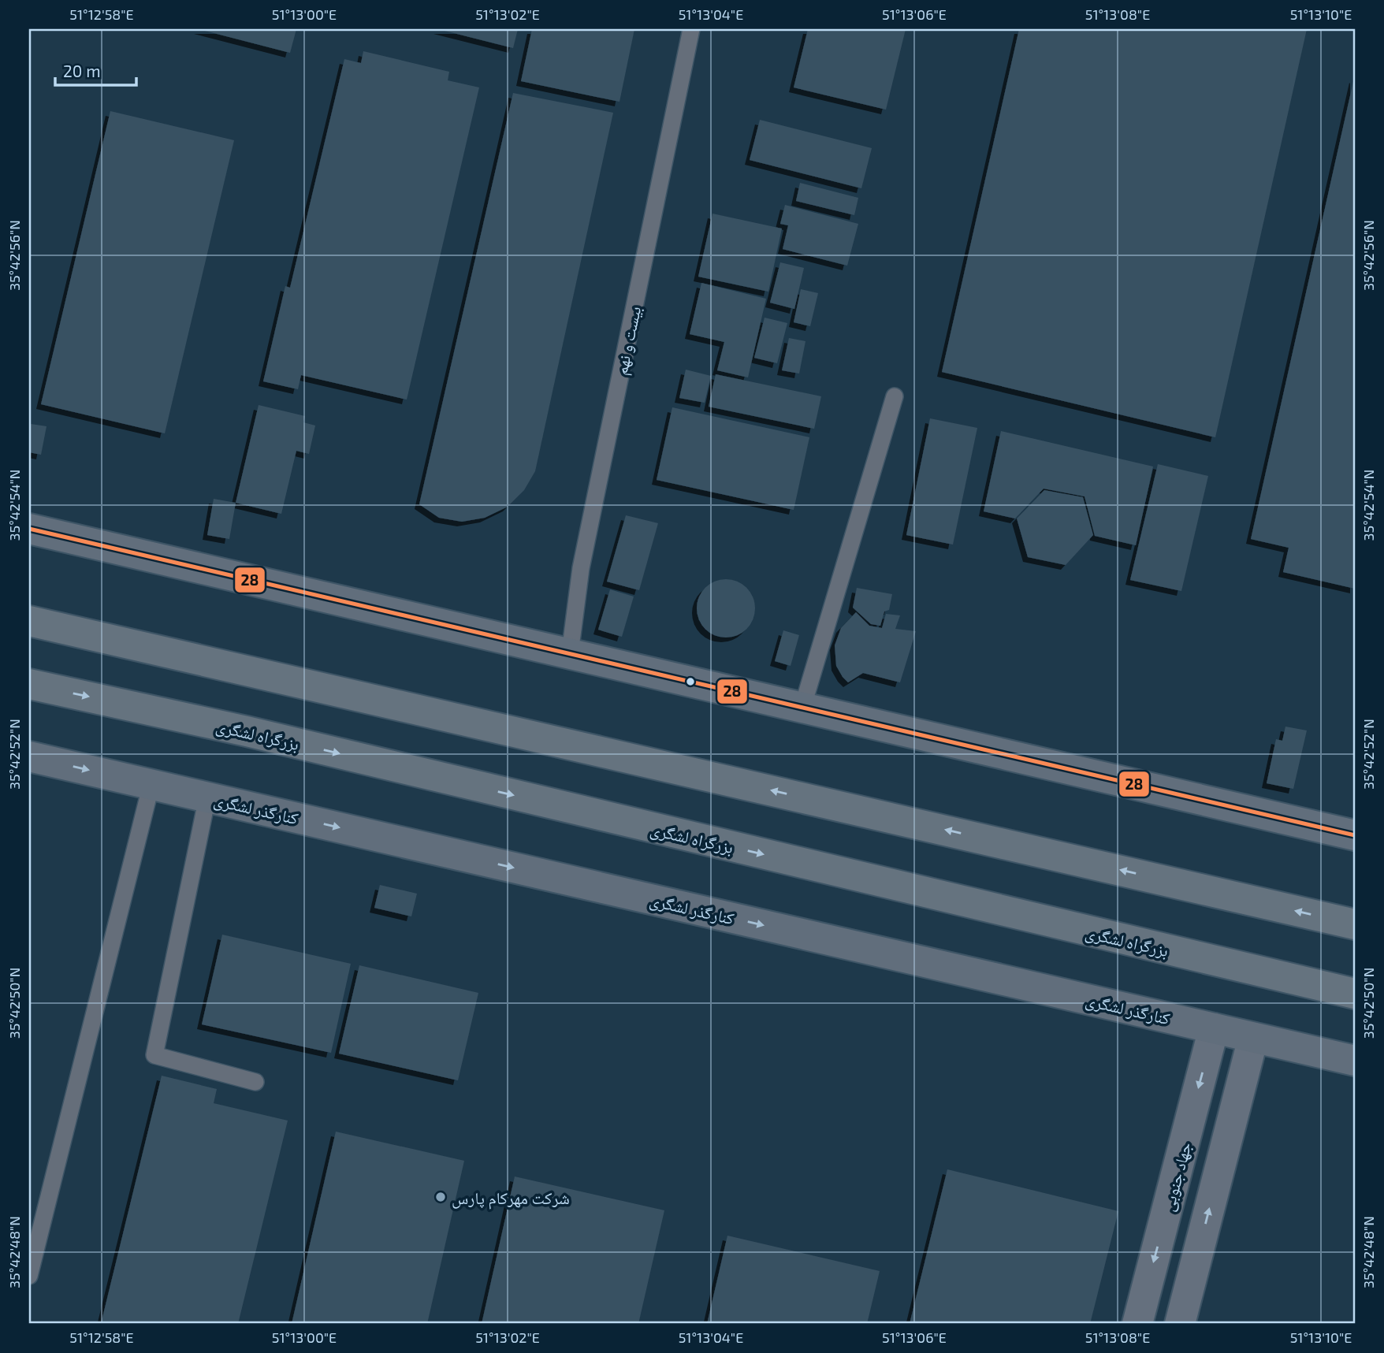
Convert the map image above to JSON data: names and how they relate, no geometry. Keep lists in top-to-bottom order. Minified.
{"streets":{"highway":["بزرگراه لشگری"],"main road":["کنارگذر لشگری"],"street":["جهاد جنوبی"],"lane":["بیست و نهم"]},"crossings":[["کنارگذر لشگری","جهاد جنوبی"]],"places":["شرکت مهرکام پارس"],"lines":["transit line 28"],"scale_bar":"20 m","coordinates":["51°12'58\"E","51°13'00\"E","51°13'02\"E","51°13'04\"E","51°13'06\"E","51°13'08\"E","51°13'10\"E","35°42'56\"N","35°42'54\"N","35°42'52\"N","35°42'50\"N","35°42'48\"N"]}
